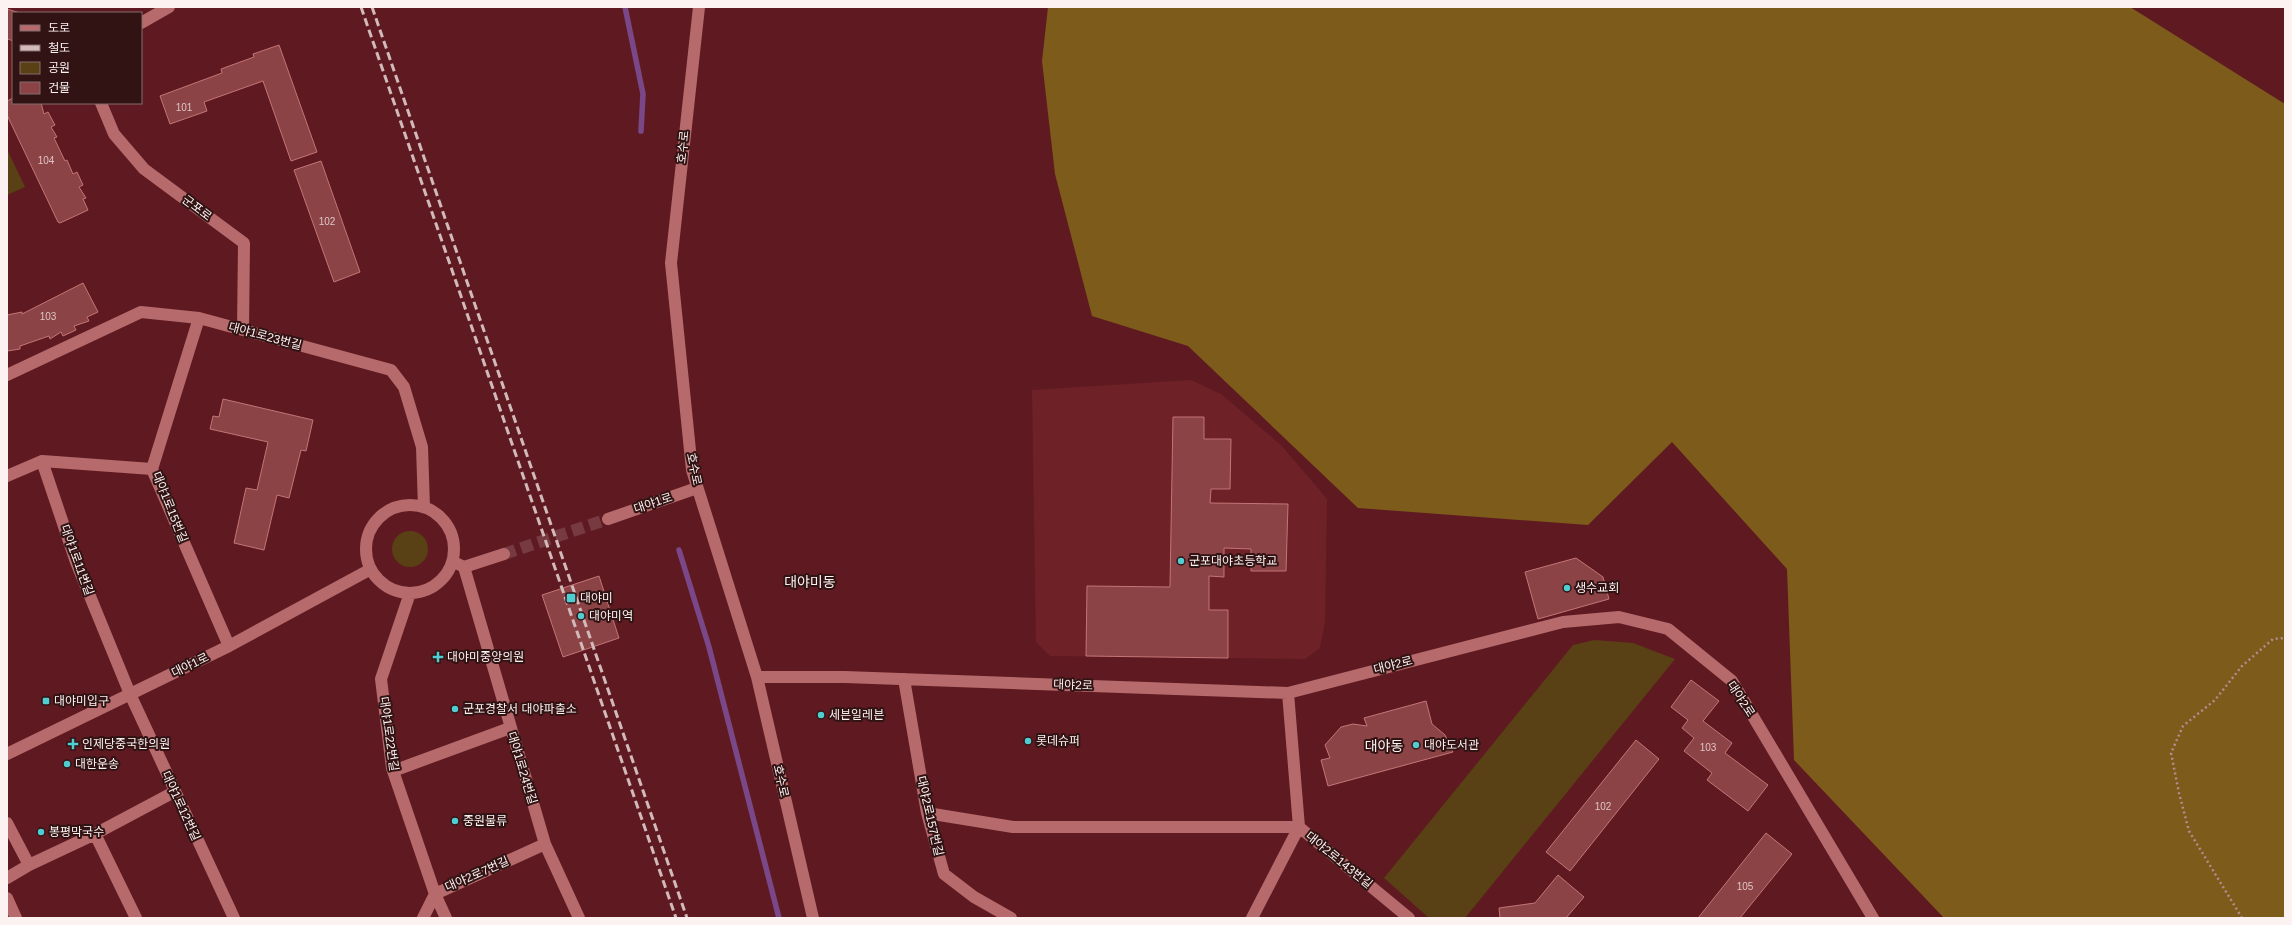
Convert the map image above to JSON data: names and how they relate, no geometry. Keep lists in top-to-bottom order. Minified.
{"streets":{"street":["호수로","군포로","대야1로23번길","대야1로","대야1로15번길","대야1로11번길","대야2로","대야1로22번길","대야1로24번길","대야1로12번길","대야2로157번길","대야2로143번길","대야2로7번길"]},"crossings":[["호수로","대야1로"],["호수로","대야2로"],["군포로","대야1로23번길"],["대야1로23번길","대야1로"],["대야1로23번길","대야1로15번길"],["대야1로23번길","대야1로22번길"],["대야1로","대야1로15번길"],["대야1로","대야1로11번길"],["대야1로","대야1로22번길"],["대야1로","대야1로12번길"],["대야1로11번길","대야1로12번길"],["대야2로","대야2로157번길"],["대야2로","대야2로143번길"],["대야1로22번길","대야2로7번길"],["대야1로24번길","대야2로7번길"]],"districts":["대야미동","대야동"],"places":{"other":["군포대야초등학교","생수교회","대야미역","군포경찰서 대야파출소","세븐일레븐","롯데슈퍼","대야도서관","대한운송","중원물류","봉평막국수"],"transit":["대야미","대야미입구"],"health":["대야미중앙의원","인제당중국한의원"]},"house_numbers":["101","104","102","103","103","102","105"],"legend":["도로","철도","공원","건물"]}
